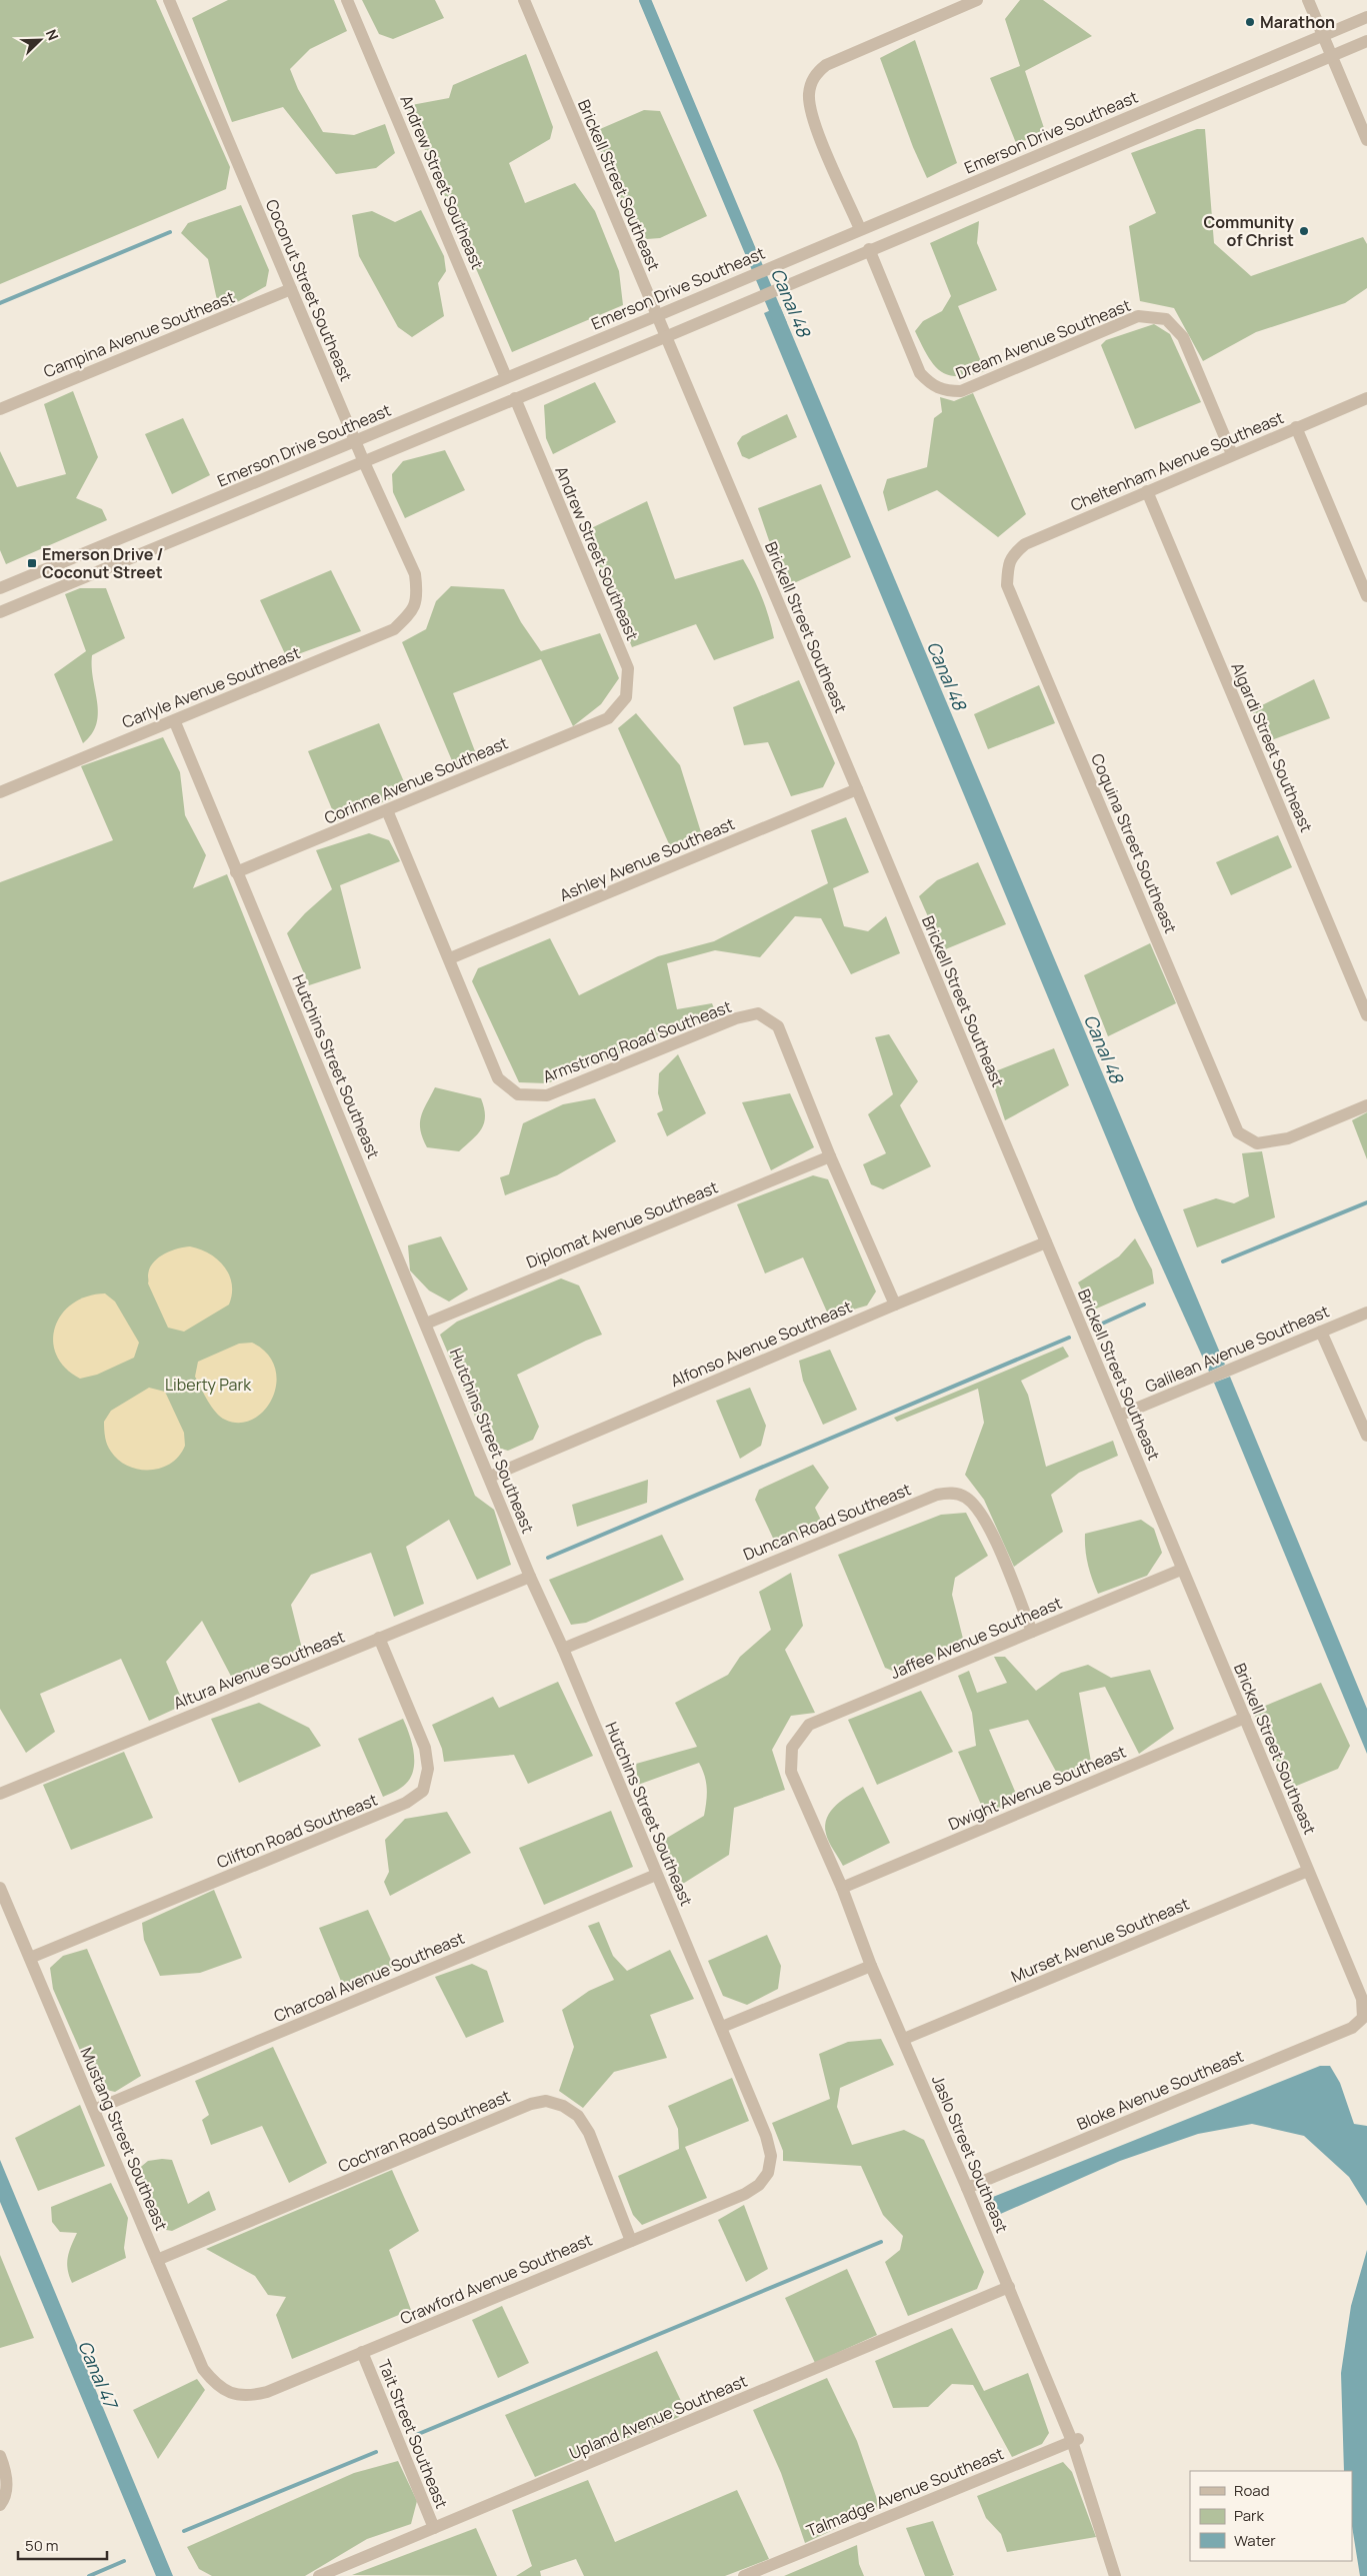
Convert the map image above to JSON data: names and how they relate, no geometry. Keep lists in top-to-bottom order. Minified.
{"streets":{"street":["Emerson Drive Southeast","Andrew Street Southeast","Brickell Street Southeast","Coconut Street Southeast","Campina Avenue Southeast","Dream Avenue Southeast","Cheltenham Avenue Southeast","Carlyle Avenue Southeast","Algardi Street Southeast","Corinne Avenue Southeast","Coquina Street Southeast","Ashley Avenue Southeast","Armstrong Road Southeast","Hutchins Street Southeast","Diplomat Avenue Southeast","Alfonso Avenue Southeast","Galilean Avenue Southeast","Duncan Road Southeast","Jaffee Avenue Southeast","Altura Avenue Southeast","Dwight Avenue Southeast","Clifton Road Southeast","Murset Avenue Southeast","Charcoal Avenue Southeast","Bloke Avenue Southeast","Cochran Road Southeast","Mustang Street Southeast","Jaslo Street Southeast","Crawford Avenue Southeast","Upland Avenue Southeast","Tait Street Southeast","Talmadge Avenue Southeast"]},"crossings":[["Emerson Drive Southeast","Andrew Street Southeast"],["Emerson Drive Southeast","Brickell Street Southeast"],["Emerson Drive Southeast","Coconut Street Southeast"],["Andrew Street Southeast","Corinne Avenue Southeast"],["Brickell Street Southeast","Ashley Avenue Southeast"],["Brickell Street Southeast","Alfonso Avenue Southeast"],["Brickell Street Southeast","Galilean Avenue Southeast"],["Brickell Street Southeast","Jaffee Avenue Southeast"],["Brickell Street Southeast","Dwight Avenue Southeast"],["Brickell Street Southeast","Murset Avenue Southeast"],["Brickell Street Southeast","Bloke Avenue Southeast"],["Coconut Street Southeast","Campina Avenue Southeast"],["Coconut Street Southeast","Carlyle Avenue Southeast"],["Dream Avenue Southeast","Cheltenham Avenue Southeast"],["Cheltenham Avenue Southeast","Algardi Street Southeast"],["Cheltenham Avenue Southeast","Coquina Street Southeast"],["Carlyle Avenue Southeast","Hutchins Street Southeast"],["Corinne Avenue Southeast","Armstrong Road Southeast"],["Corinne Avenue Southeast","Hutchins Street Southeast"],["Ashley Avenue Southeast","Armstrong Road Southeast"],["Armstrong Road Southeast","Diplomat Avenue Southeast"],["Armstrong Road Southeast","Alfonso Avenue Southeast"],["Hutchins Street Southeast","Diplomat Avenue Southeast"],["Hutchins Street Southeast","Alfonso Avenue Southeast"],["Hutchins Street Southeast","Duncan Road Southeast"],["Hutchins Street Southeast","Altura Avenue Southeast"],["Hutchins Street Southeast","Charcoal Avenue Southeast"],["Hutchins Street Southeast","Crawford Avenue Southeast"],["Duncan Road Southeast","Jaffee Avenue Southeast"],["Jaffee Avenue Southeast","Jaslo Street Southeast"],["Altura Avenue Southeast","Clifton Road Southeast"],["Dwight Avenue Southeast","Jaslo Street Southeast"],["Clifton Road Southeast","Mustang Street Southeast"],["Murset Avenue Southeast","Jaslo Street Southeast"],["Charcoal Avenue Southeast","Mustang Street Southeast"],["Bloke Avenue Southeast","Jaslo Street Southeast"],["Cochran Road Southeast","Mustang Street Southeast"],["Cochran Road Southeast","Crawford Avenue Southeast"],["Mustang Street Southeast","Crawford Avenue Southeast"],["Jaslo Street Southeast","Upland Avenue Southeast"],["Jaslo Street Southeast","Talmadge Avenue Southeast"],["Crawford Avenue Southeast","Tait Street Southeast"],["Upland Avenue Southeast","Tait Street Southeast"]],"water":["Canal 48","Canal 47"],"parks":["Liberty Park"],"places":{"other":["Marathon","Community of Christ"],"transit":["Emerson Drive / Coconut Street"]},"legend":["Road","Park","Water"],"scale_bar":"50 m","north":"top right"}
